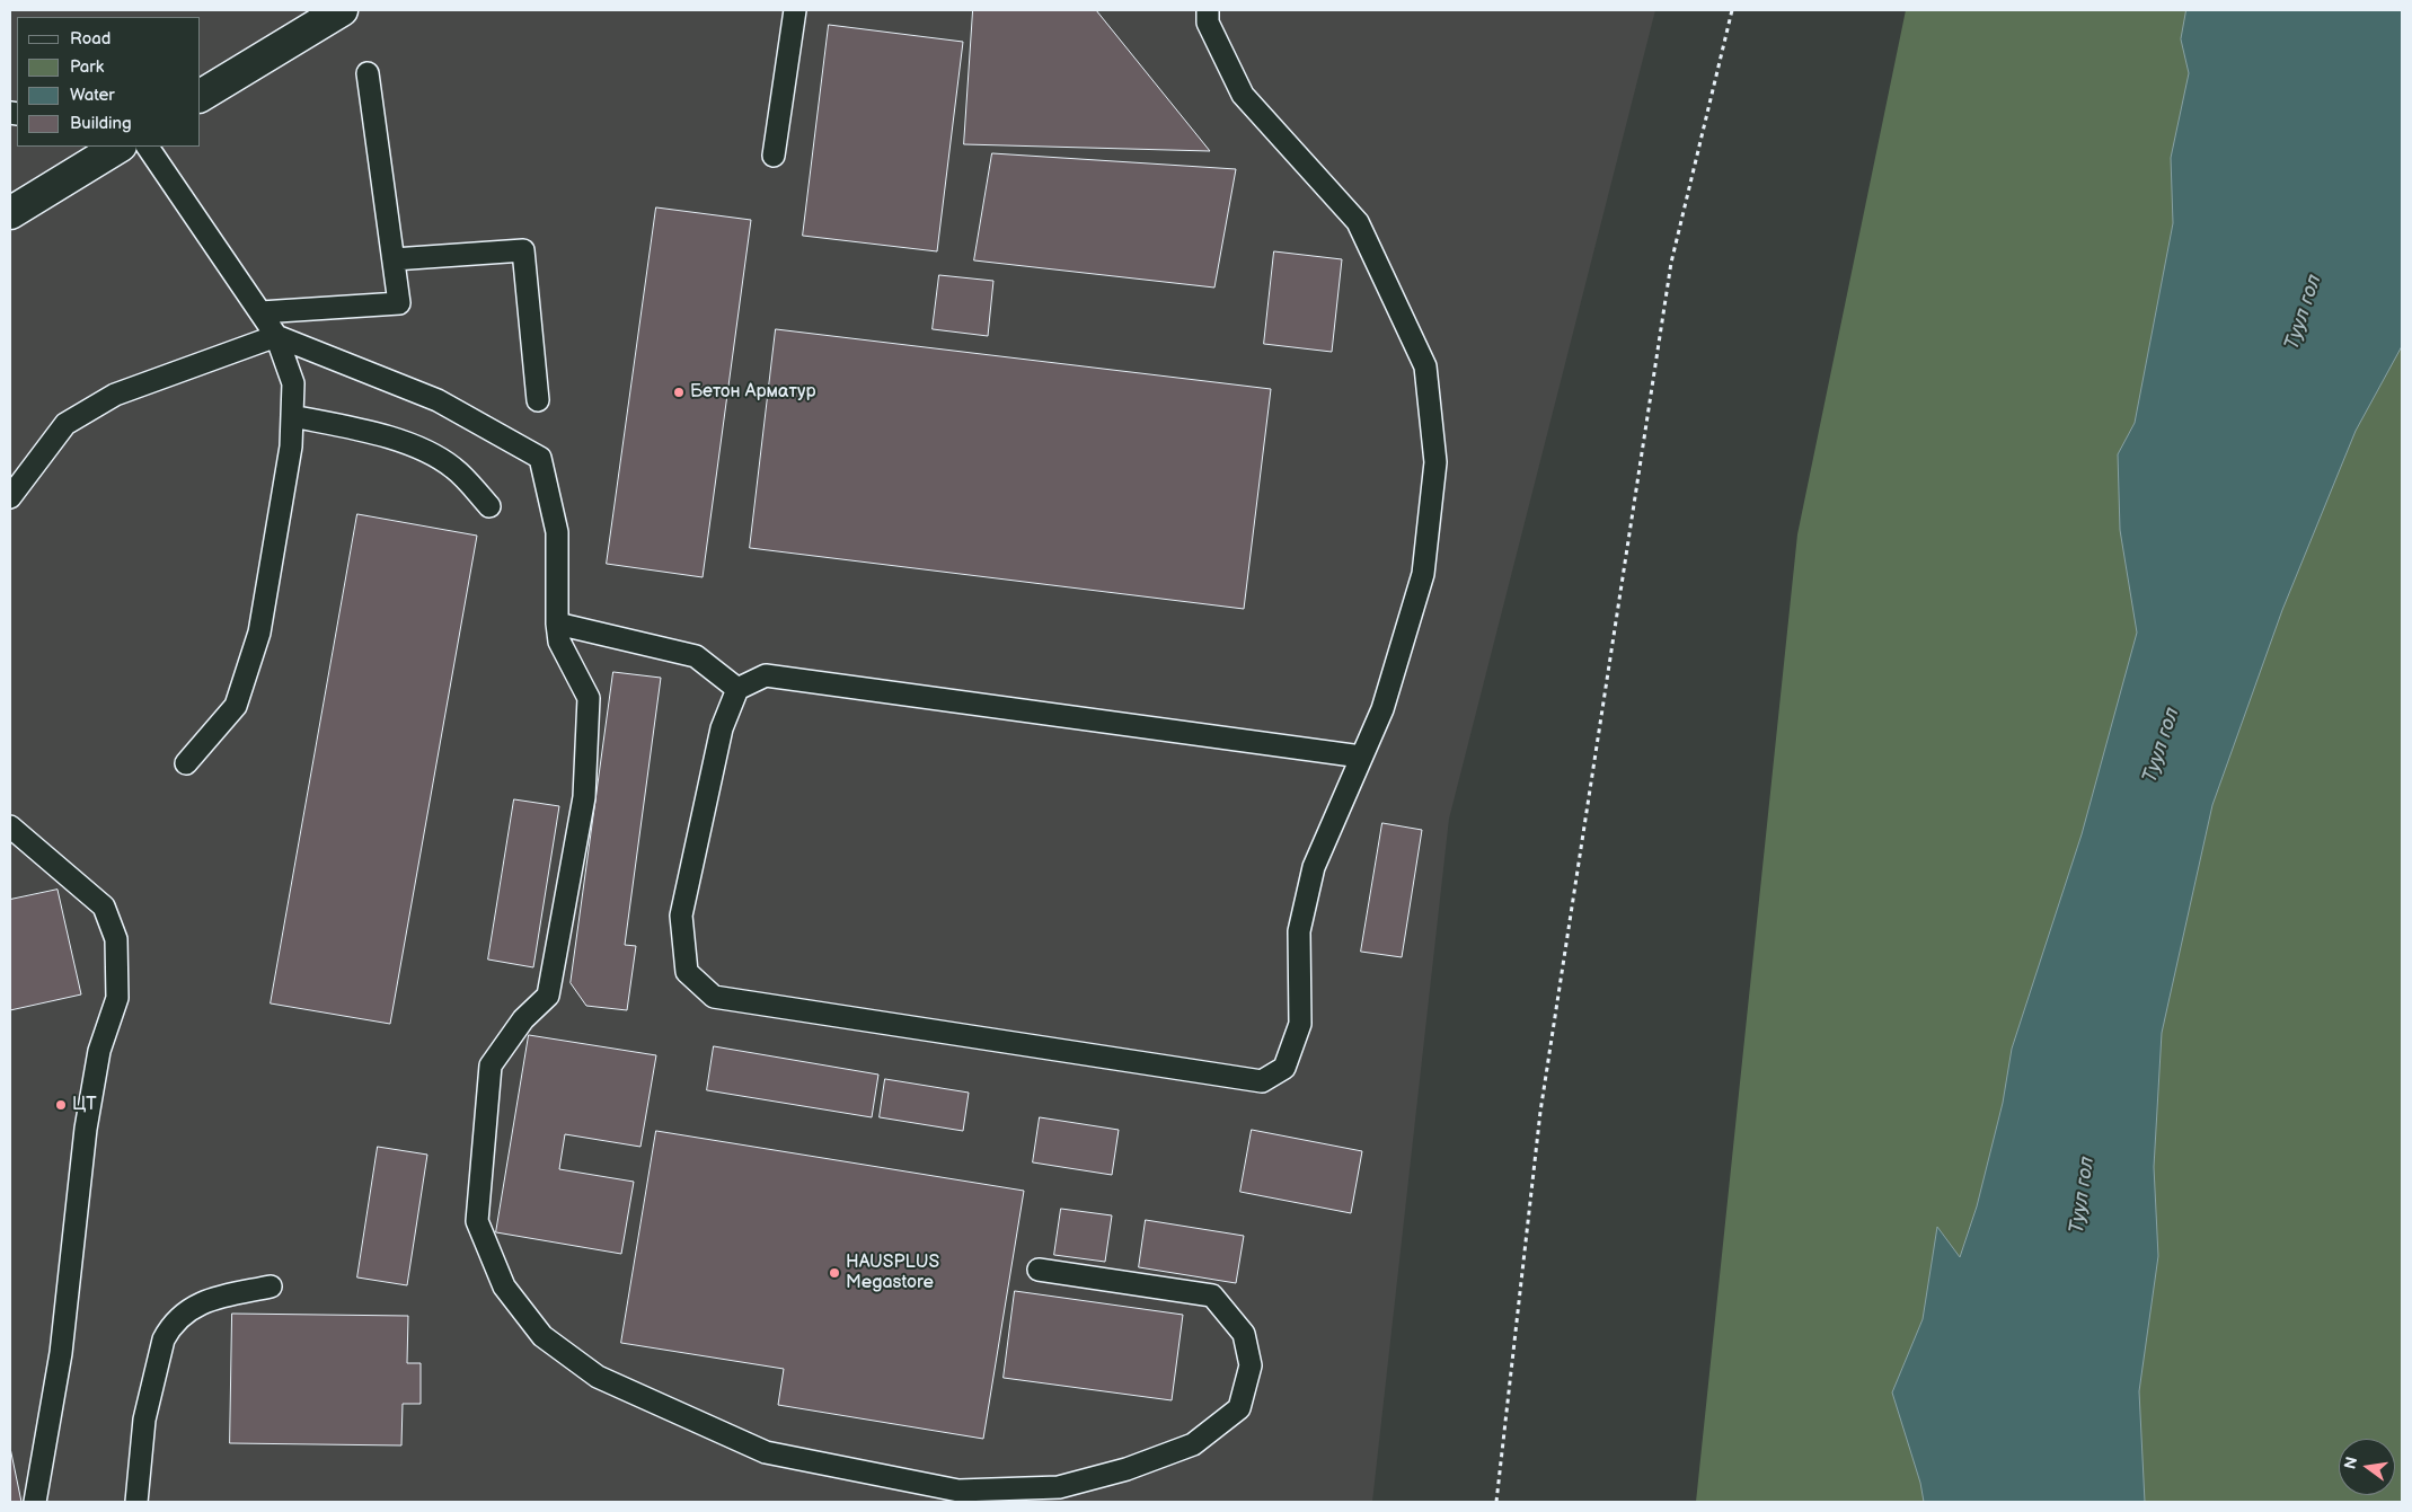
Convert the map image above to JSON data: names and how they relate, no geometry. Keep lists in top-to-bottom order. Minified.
{"water":["Туул гол"],"places":["Бетон Арматур","ЦТ","HAUSPLUS Megastore"],"legend":["Road","Park","Water","Building"],"north":"left"}
